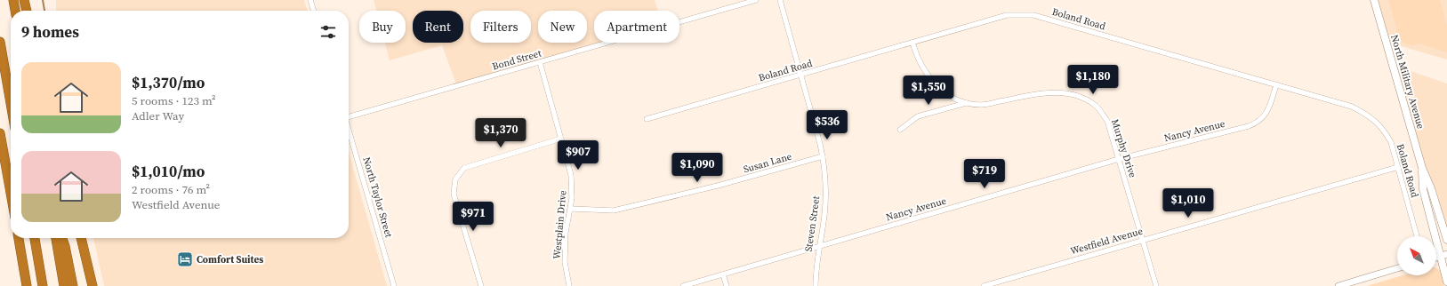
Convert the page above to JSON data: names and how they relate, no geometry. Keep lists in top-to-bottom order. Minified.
{"streets":{"main road":["North Military Avenue"],"street":["Boland Road","Bond Street","Nancy Avenue","Murphy Drive","Susan Lane","North Taylor Street","Steven Street","Westplain Drive","Westfield Avenue"]},"crossings":[["Boland Road","Nancy Avenue"],["Boland Road","Murphy Drive"],["Boland Road","Steven Street"],["Boland Road","Westfield Avenue"],["Bond Street","Westplain Drive"],["Nancy Avenue","Murphy Drive"],["Nancy Avenue","Steven Street"],["Murphy Drive","Westfield Avenue"],["Susan Lane","Steven Street"],["Susan Lane","Westplain Drive"]],"places":{"hotel":["Comfort Suites"]},"north":"top left","page":{"chip":["Buy","Rent","Filters","New","Apartment"],"heading":"9 homes","list":[{"name":"$1,370/mo","note":"5 rooms · 123 m² · Adler Way"},{"name":"$1,010/mo","note":"2 rooms · 76 m² · Westfield Avenue"}],"price":["$1,180","$1,550","$536","$1,370","$907","$1,090","$719","$1,010","$971"]}}
